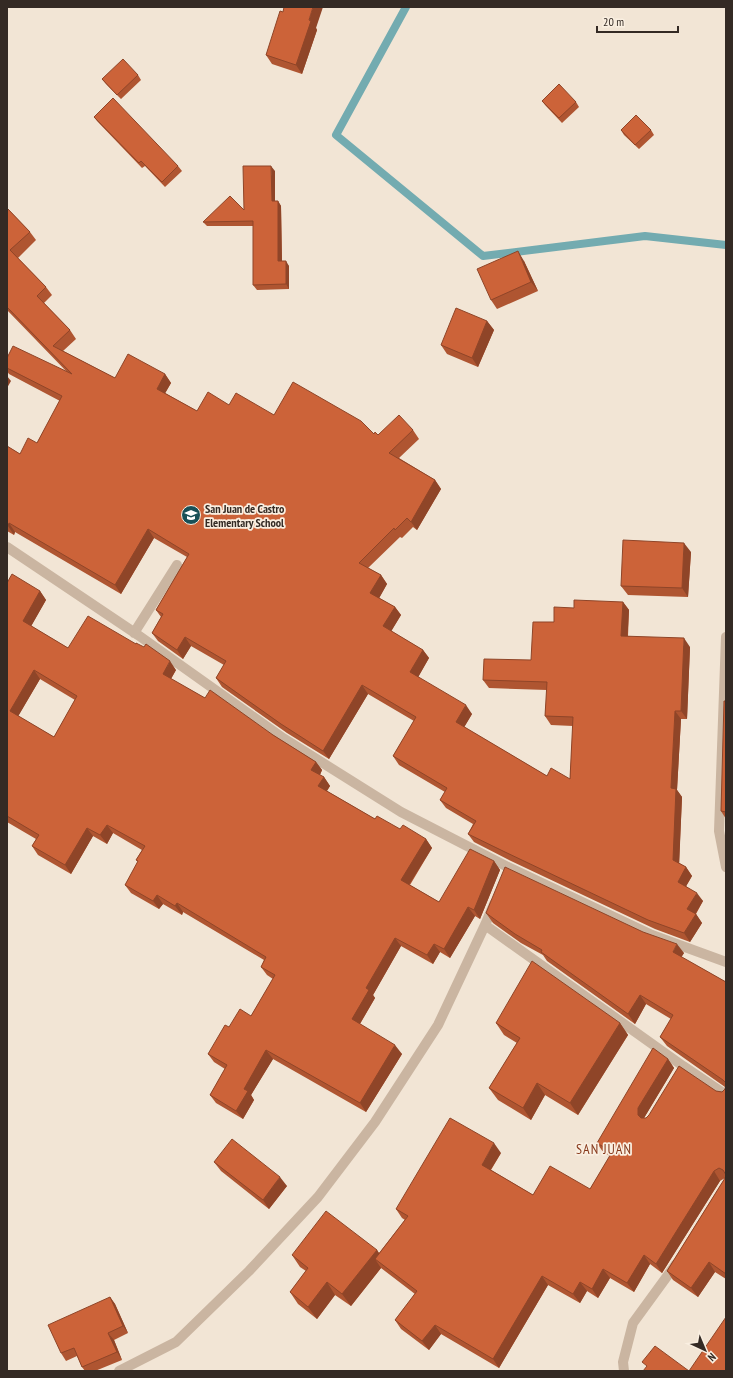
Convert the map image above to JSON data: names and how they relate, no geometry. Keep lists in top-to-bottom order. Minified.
{"districts":["SAN JUAN"],"places":{"school or university":["San Juan de Castro Elementary School"]},"scale_bar":"20 m","north":"bottom right"}
